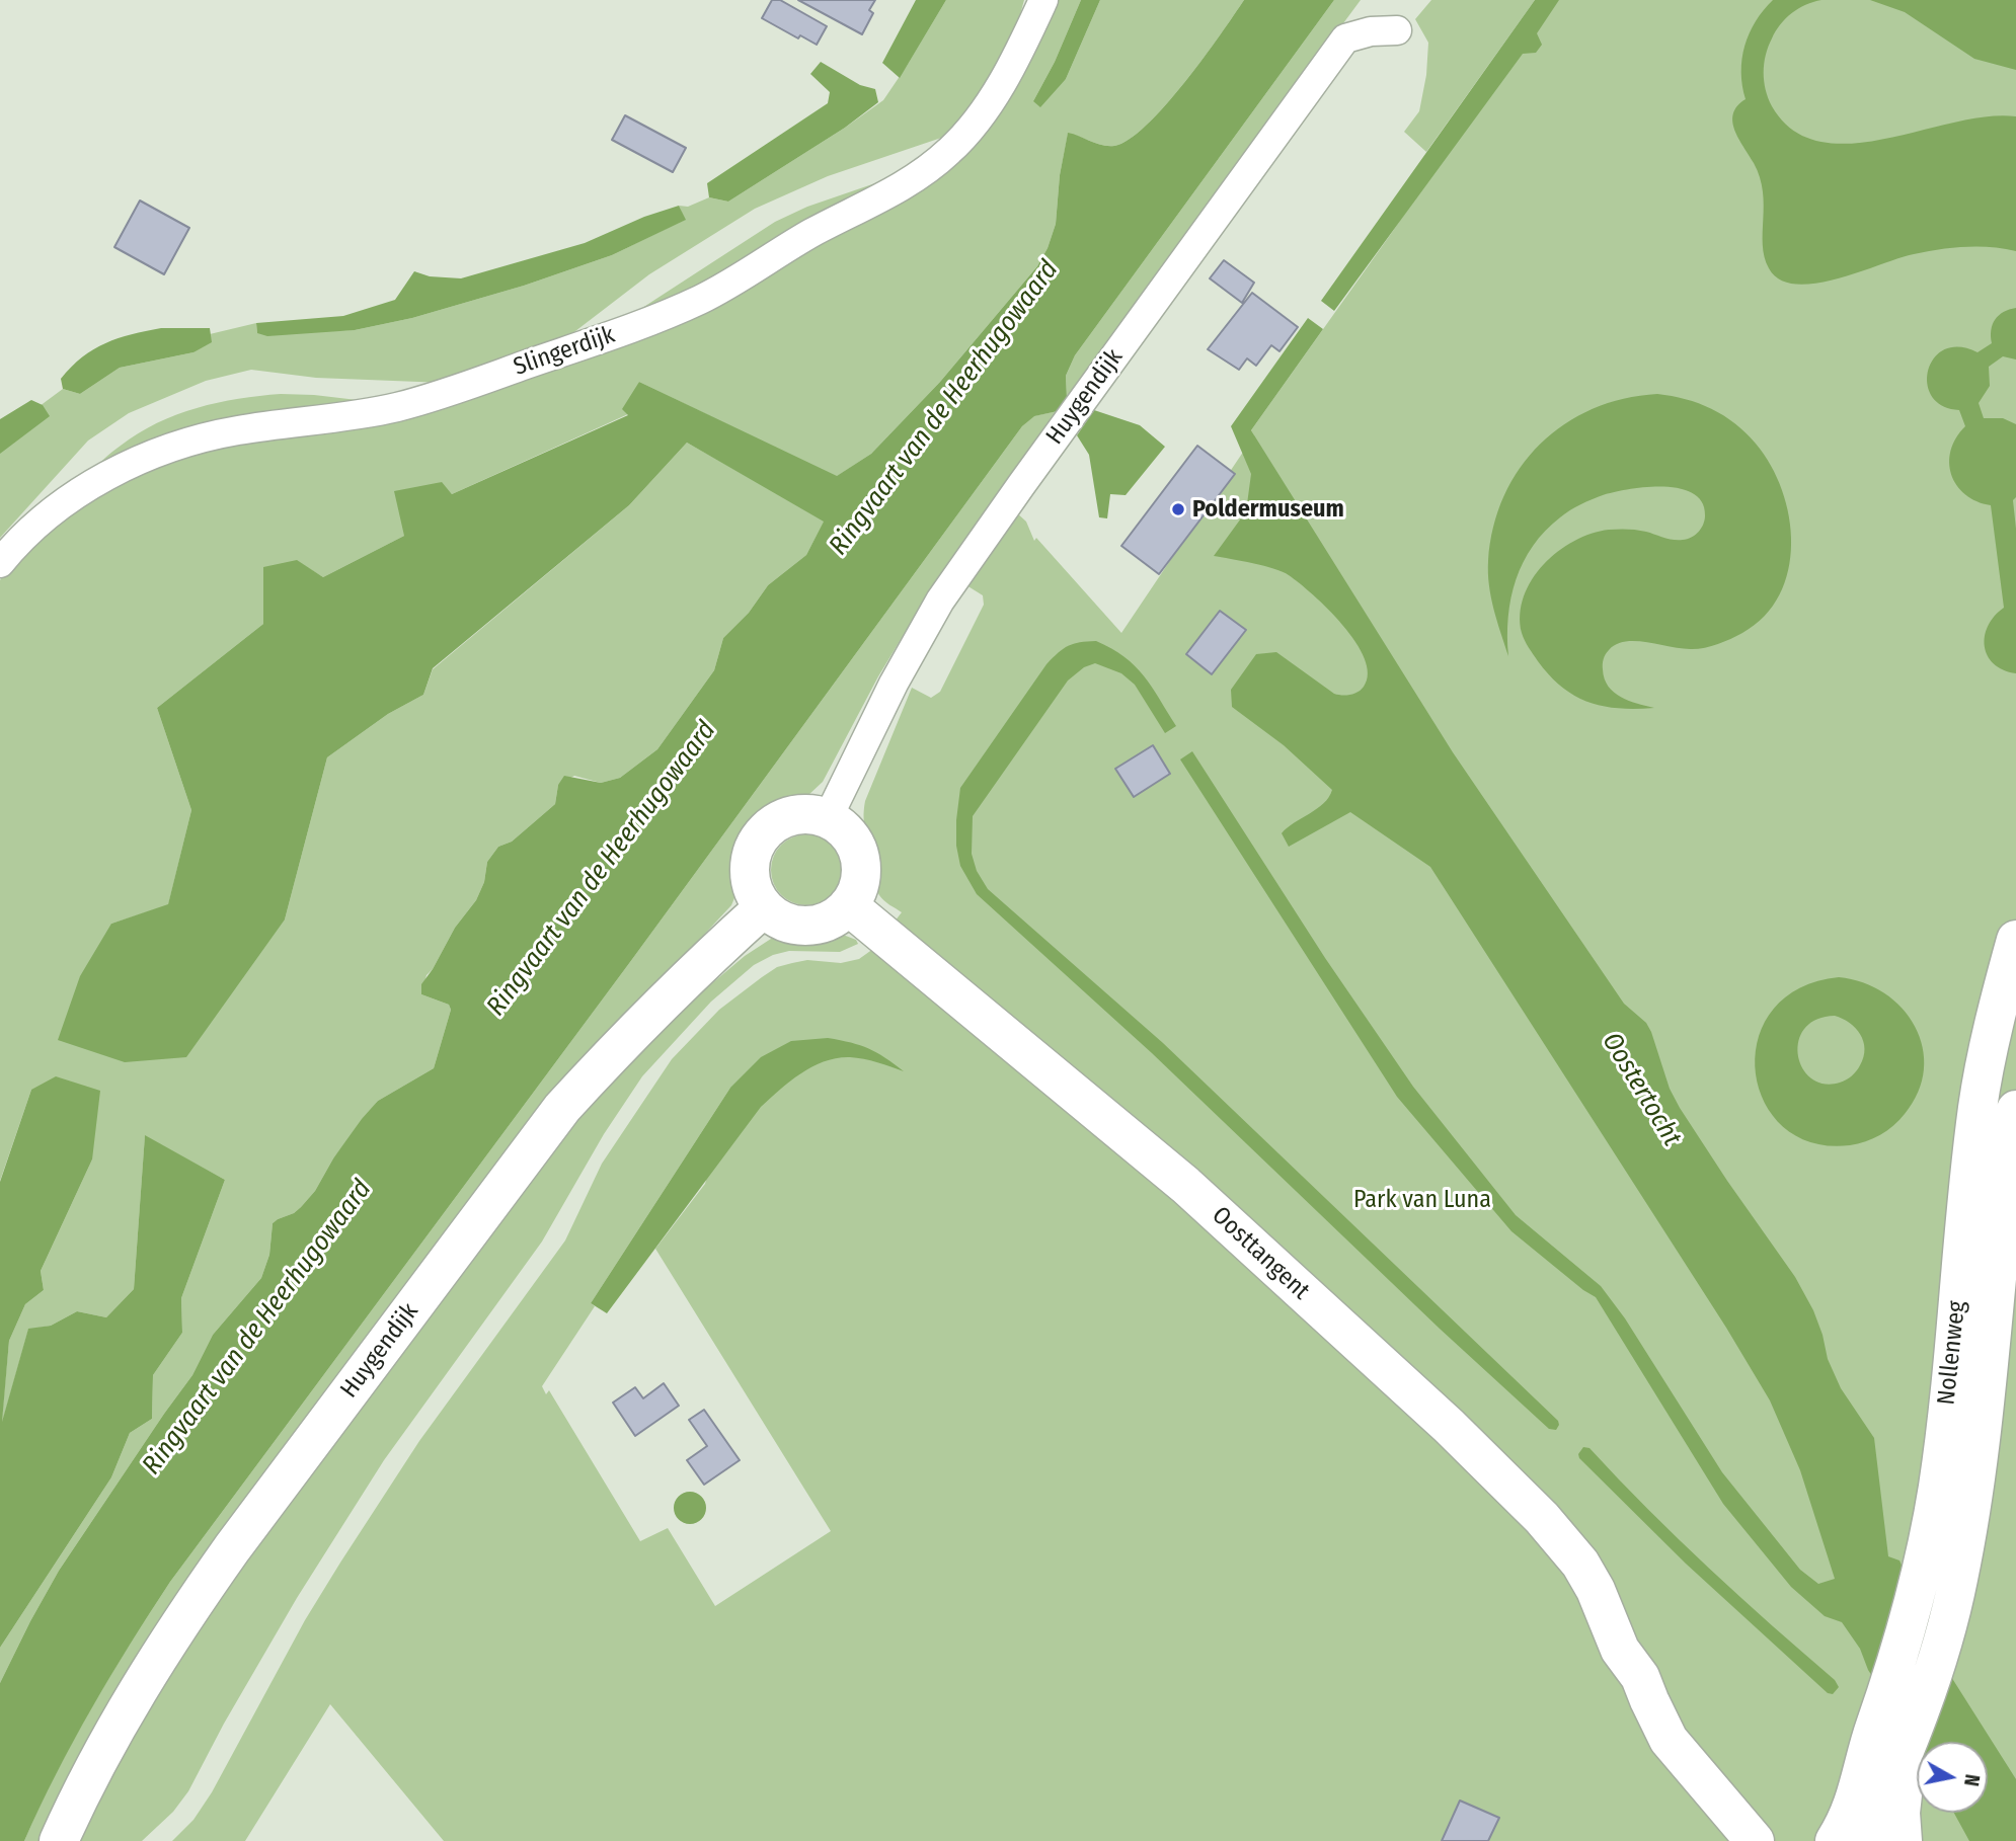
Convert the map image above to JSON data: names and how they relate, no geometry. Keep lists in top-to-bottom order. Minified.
{"streets":{"main road":["Huygendijk","Oosttangent","Nollenweg"],"street":["Slingerdijk"]},"crossings":[["Huygendijk","Oosttangent"]],"water":["Ringvaart van de Heerhugowaard","Oostertocht"],"parks":["Park van Luna"],"places":["Poldermuseum"],"north":"right"}
